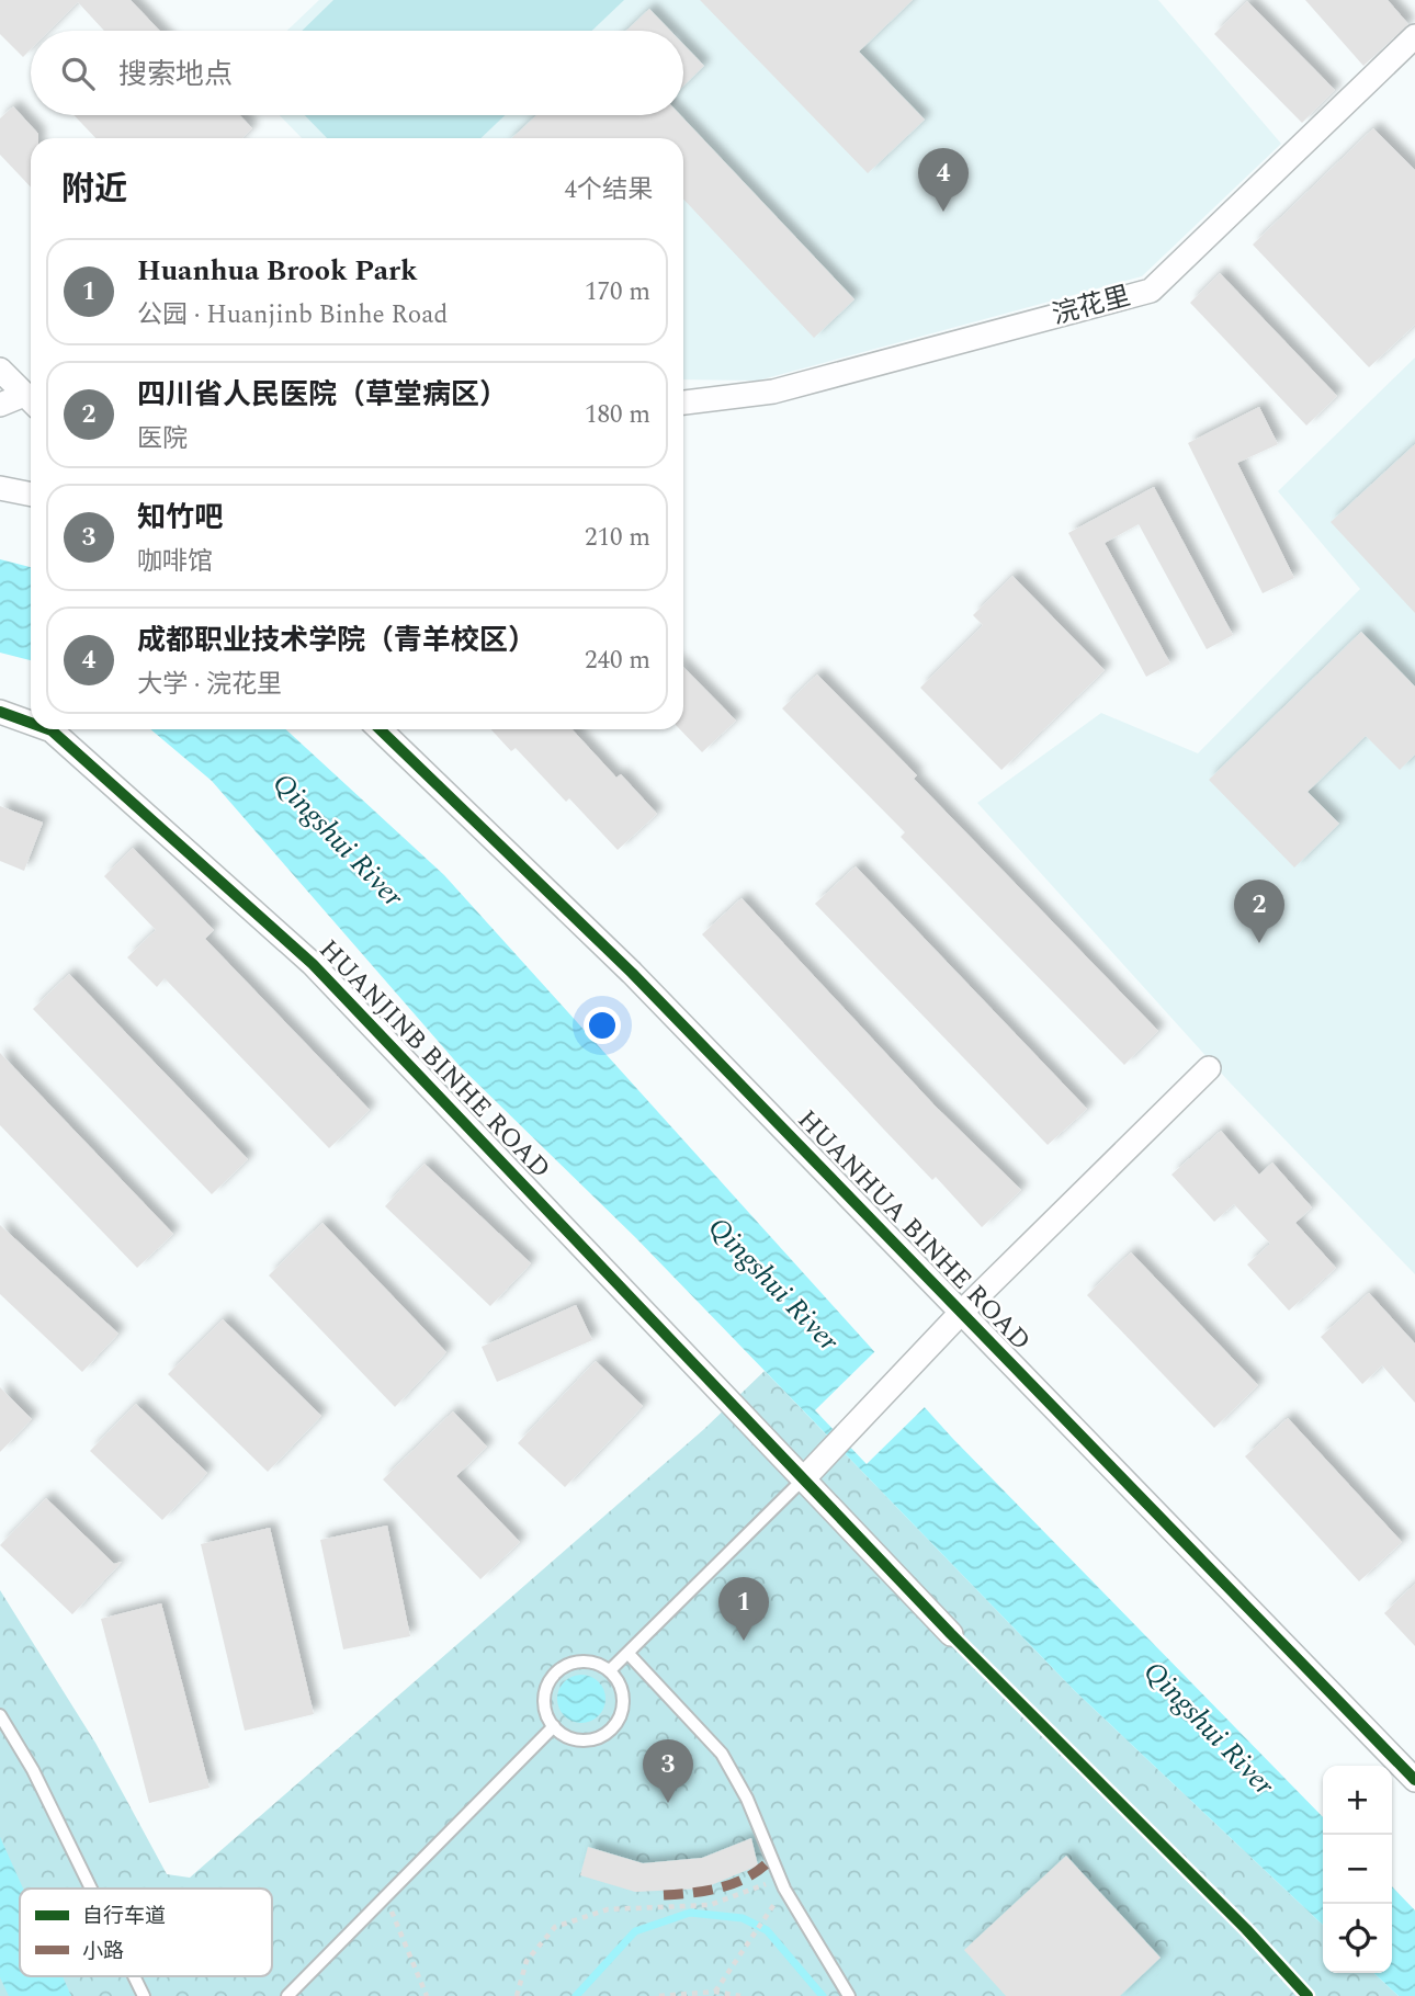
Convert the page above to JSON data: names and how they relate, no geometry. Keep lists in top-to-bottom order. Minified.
{"streets":{"street":["浣花里","HUANJINB BINHE ROAD","HUANHUA BINHE ROAD"]},"water":["Qingshui River"],"legend":["自行车道","小路"],"page":{"search":"搜索地点","heading":["附近","4个结果"],"pins":["4","2","1","3"],"list":[{"mark":"1","name":"Huanhua Brook Park","note":"公园 · Huanjinb Binhe Road","value":"170 m"},{"mark":"2","name":"四川省人民医院（草堂病区）","note":"医院","value":"180 m"},{"mark":"3","name":"知竹吧","note":"咖啡馆","value":"210 m"},{"mark":"4","name":"成都职业技术学院（青羊校区）","note":"大学 · 浣花里","value":"240 m"}],"map_buttons":["+","−"]}}
